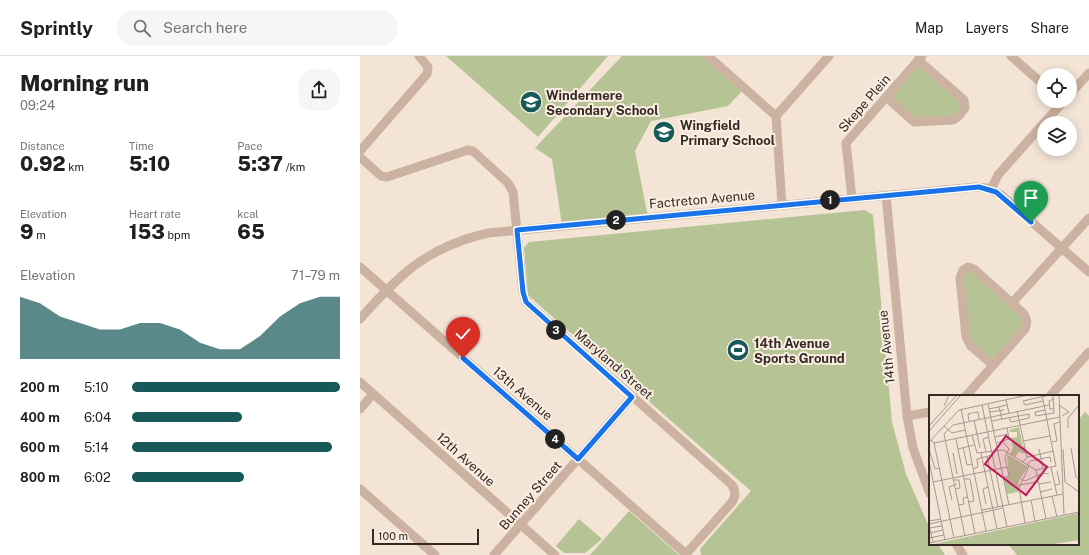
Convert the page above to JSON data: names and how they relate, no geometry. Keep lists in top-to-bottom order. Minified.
{"streets":{"street":["Skepe Plein","Factreton Avenue","14th Avenue","Maryland Street","13th Avenue","12th Avenue","Bunney Street"]},"crossings":[["Skepe Plein","Factreton Avenue"],["Factreton Avenue","14th Avenue"],["Factreton Avenue","Maryland Street"],["Factreton Avenue","13th Avenue"],["Maryland Street","13th Avenue"],["Maryland Street","Bunney Street"],["13th Avenue","Bunney Street"],["12th Avenue","Bunney Street"]],"places":{"school or university":["Windermere Secondary School","Wingfield Primary School"],"sports":["14th Avenue Sports Ground"]},"scale_bar":"100 m","page":{"header":"Sprintly","search":"Search here","nav":["Map","Layers","Share"],"heading":["Morning run","09:24"],"stats":[["Distance","0.92 km"],["Time","5:10"],["Pace","5:37 /km"],["Elevation","9 m"],["Heart rate","153 bpm"],["kcal","65"]],"pins":["1","2","3","4"],"chart":["Elevation","71–79 m"],"list":[{"name":"200 m","note":"5:10"},{"name":"400 m","note":"6:04"},{"name":"600 m","note":"5:14"},{"name":"800 m","note":"6:02"}],"scale":"100 m"}}
